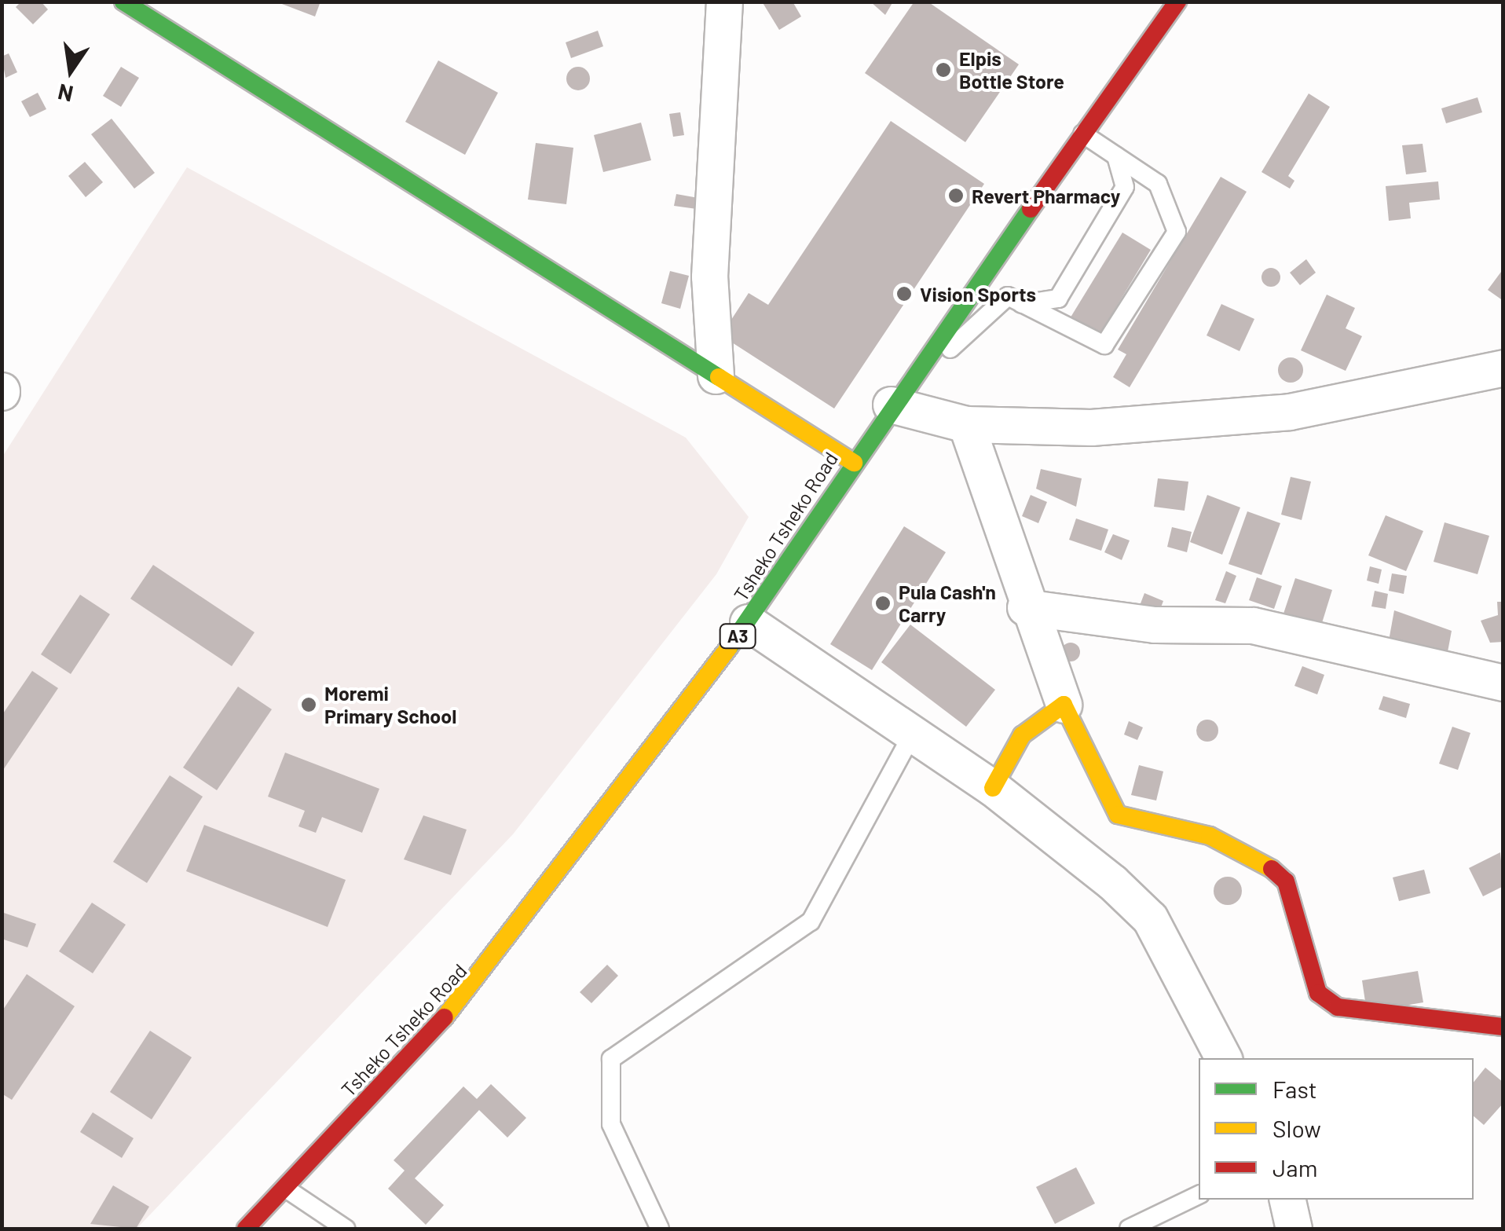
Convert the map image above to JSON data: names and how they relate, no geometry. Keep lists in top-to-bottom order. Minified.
{"streets":{"main road":["Tsheko Tsheko Road","A3"]},"places":["Elpis Bottle Store","Revert Pharmacy","Vision Sports","Pula Cash'n Carry","Moremi Primary School"],"legend":["Fast","Slow","Jam"],"north":"bottom"}
